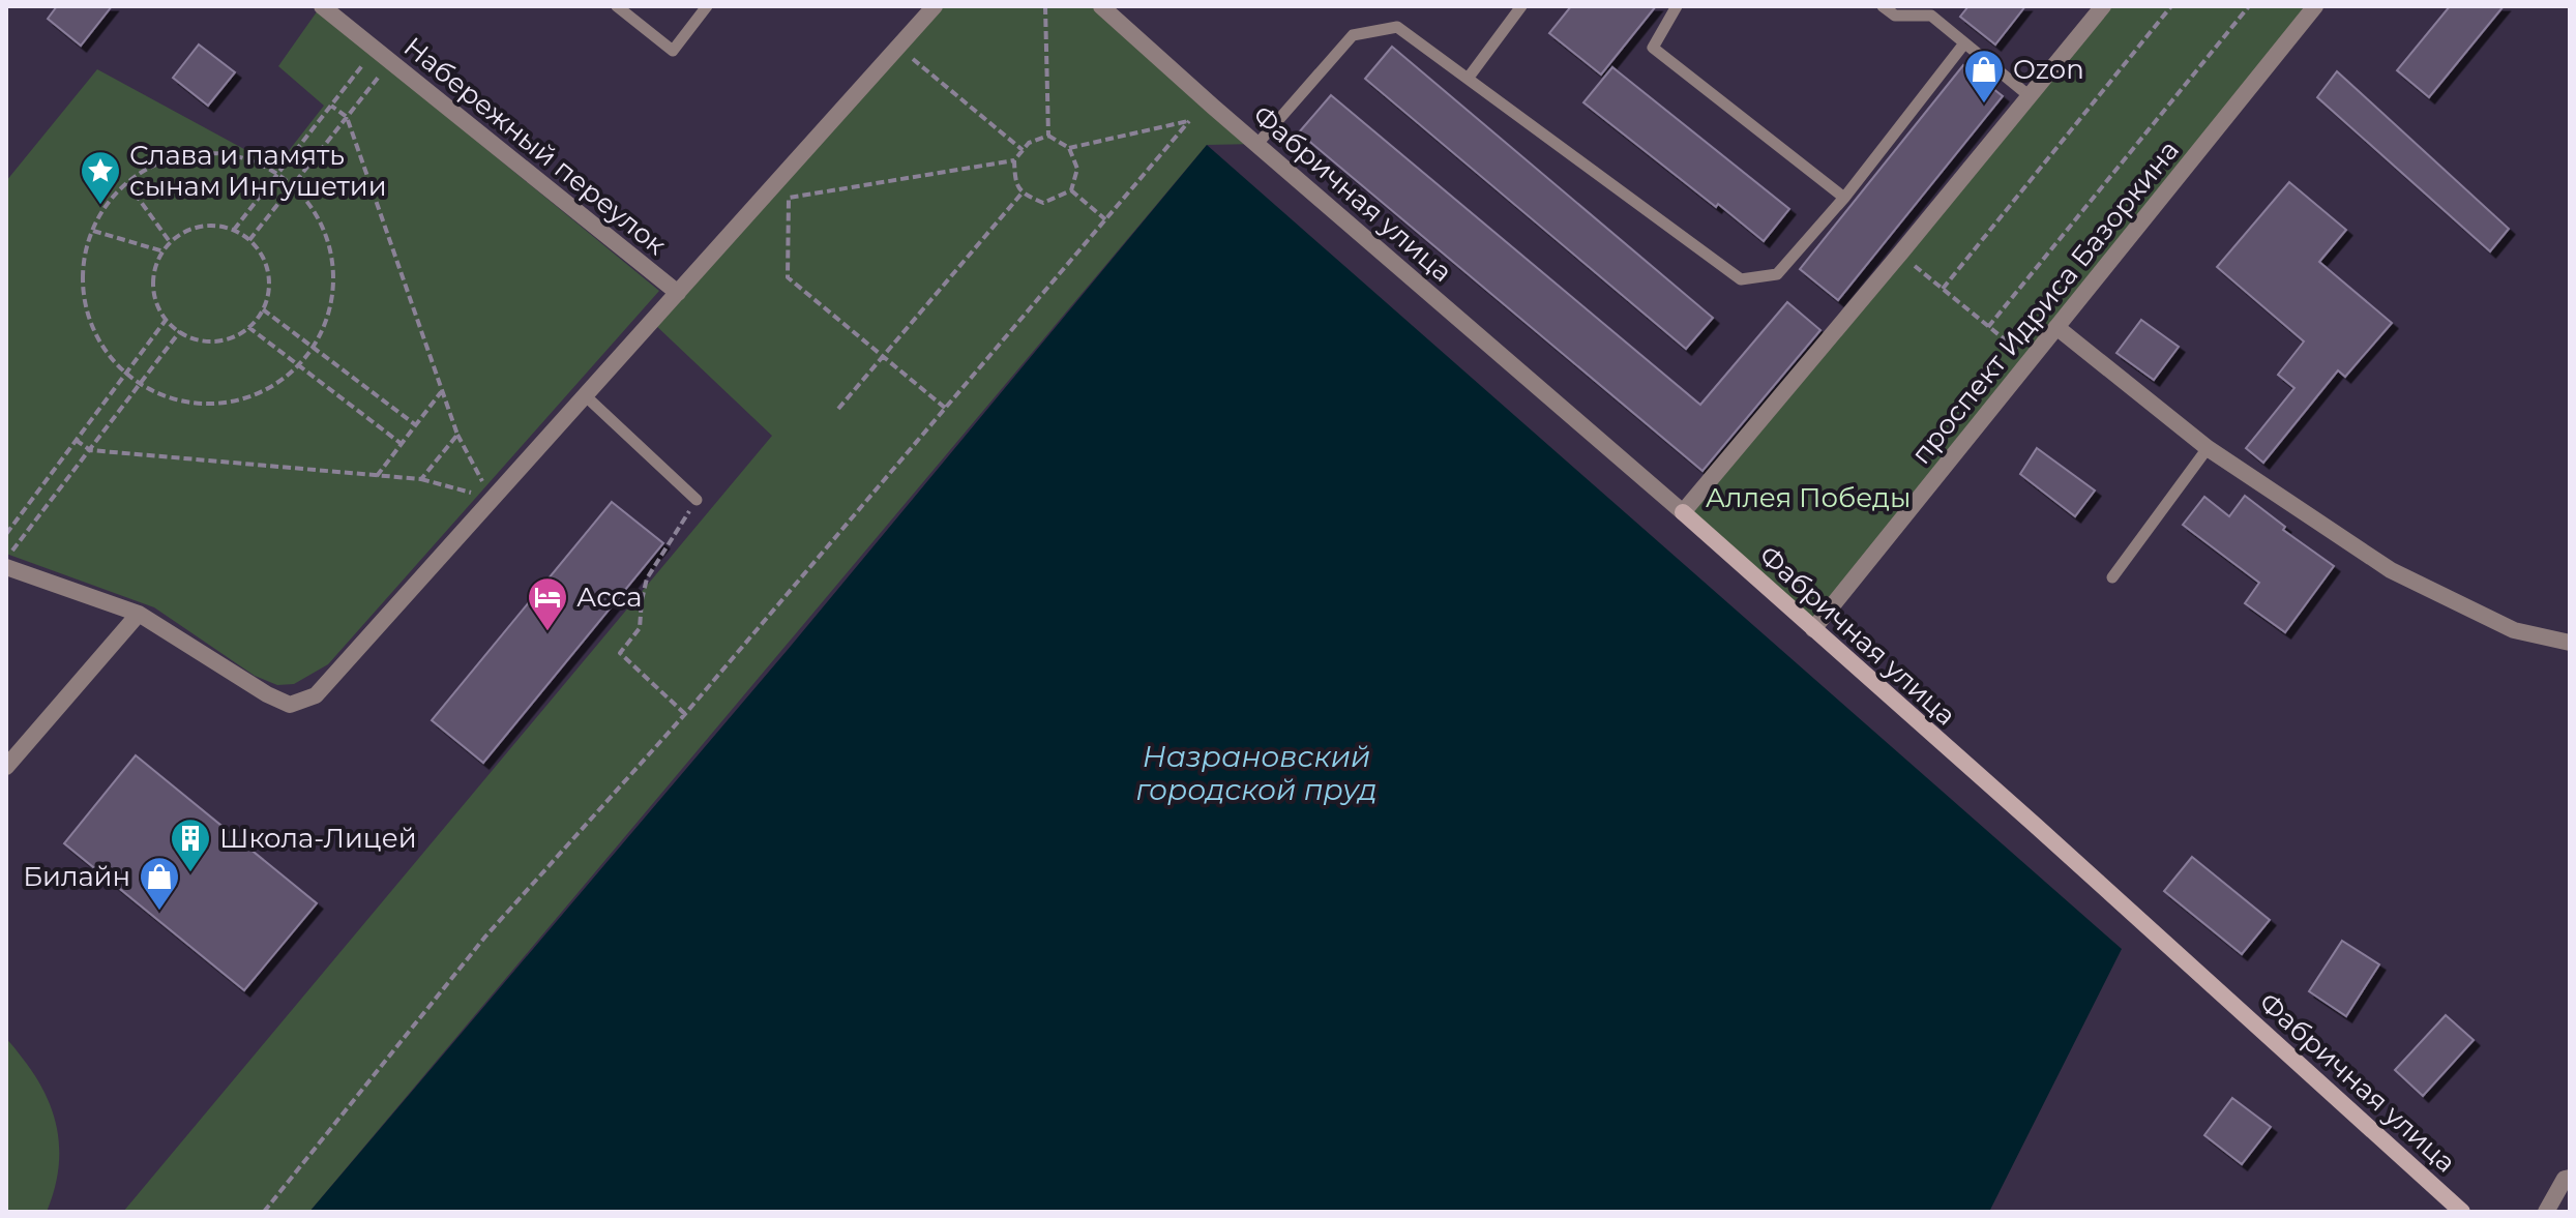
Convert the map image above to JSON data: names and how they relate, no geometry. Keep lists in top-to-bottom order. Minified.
{"streets":{"street":["Набережный переулок","Фабричная улица","проспект Идриса Базоркина"]},"crossings":[["Фабричная улица","проспект Идриса Базоркина"]],"water":["Назрановский городской пруд"],"parks":["Аллея Победы"],"places":{"shop":["Ozon","Билайн"],"place":["Слава и память сынам Ингушетии"],"hotel":["Асса"],"building":["Школа-Лицей"]}}
